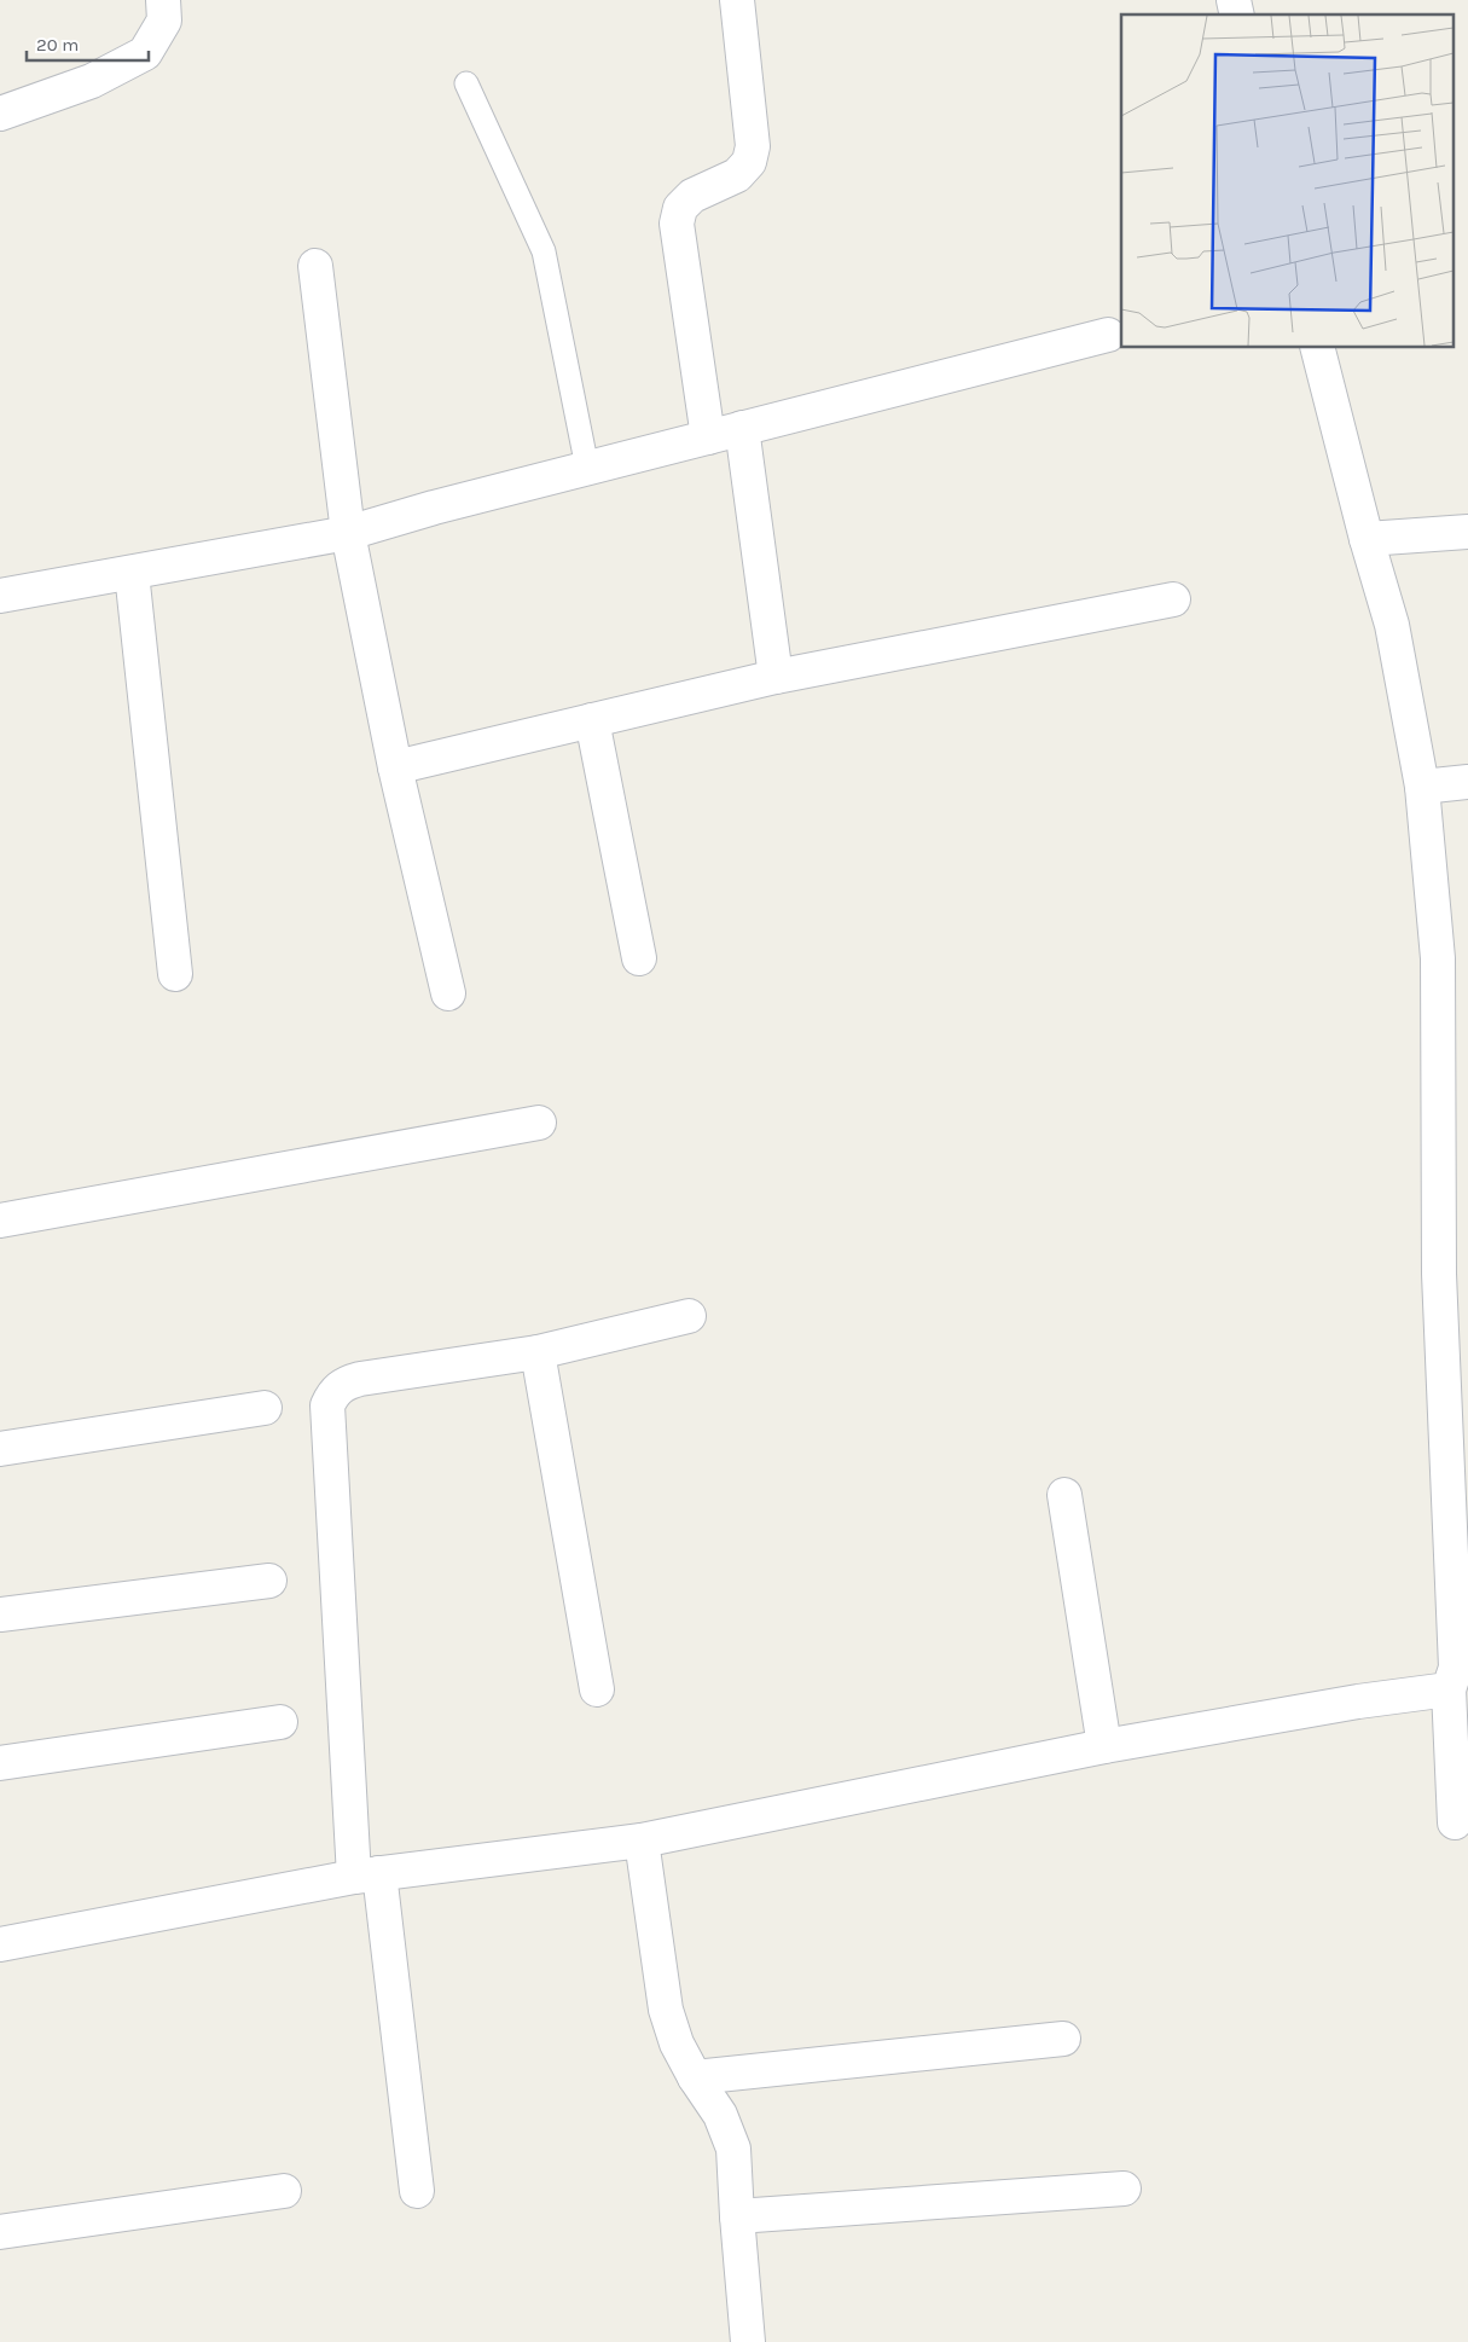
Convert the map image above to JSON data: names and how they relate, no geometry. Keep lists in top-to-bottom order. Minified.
{"scale_bar":"20 m"}
